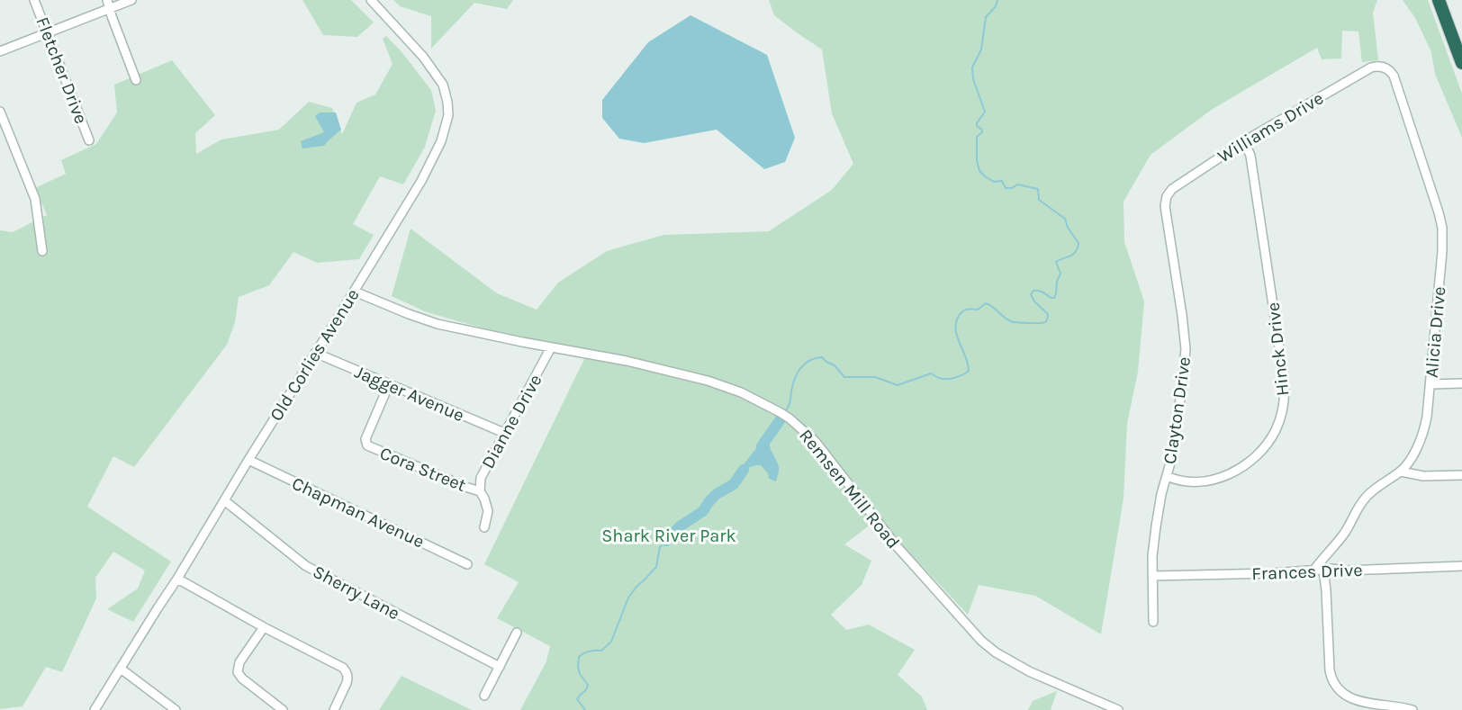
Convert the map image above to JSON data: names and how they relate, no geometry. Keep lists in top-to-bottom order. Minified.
{"streets":{"street":["Fletcher Drive","Williams Drive","Alicia Drive","Hinck Drive","Old Corlies Avenue","Jagger Avenue","Clayton Drive","Dianne Drive","Cora Street","Remsen Mill Road","Chapman Avenue","Frances Drive","Sherry Lane"]},"crossings":[["Williams Drive","Alicia Drive"],["Williams Drive","Hinck Drive"],["Williams Drive","Clayton Drive"],["Alicia Drive","Frances Drive"],["Hinck Drive","Clayton Drive"],["Old Corlies Avenue","Jagger Avenue"],["Old Corlies Avenue","Remsen Mill Road"],["Old Corlies Avenue","Chapman Avenue"],["Old Corlies Avenue","Sherry Lane"],["Jagger Avenue","Dianne Drive"],["Jagger Avenue","Cora Street"],["Clayton Drive","Frances Drive"],["Dianne Drive","Cora Street"],["Dianne Drive","Remsen Mill Road"]],"parks":["Shark River Park"]}
